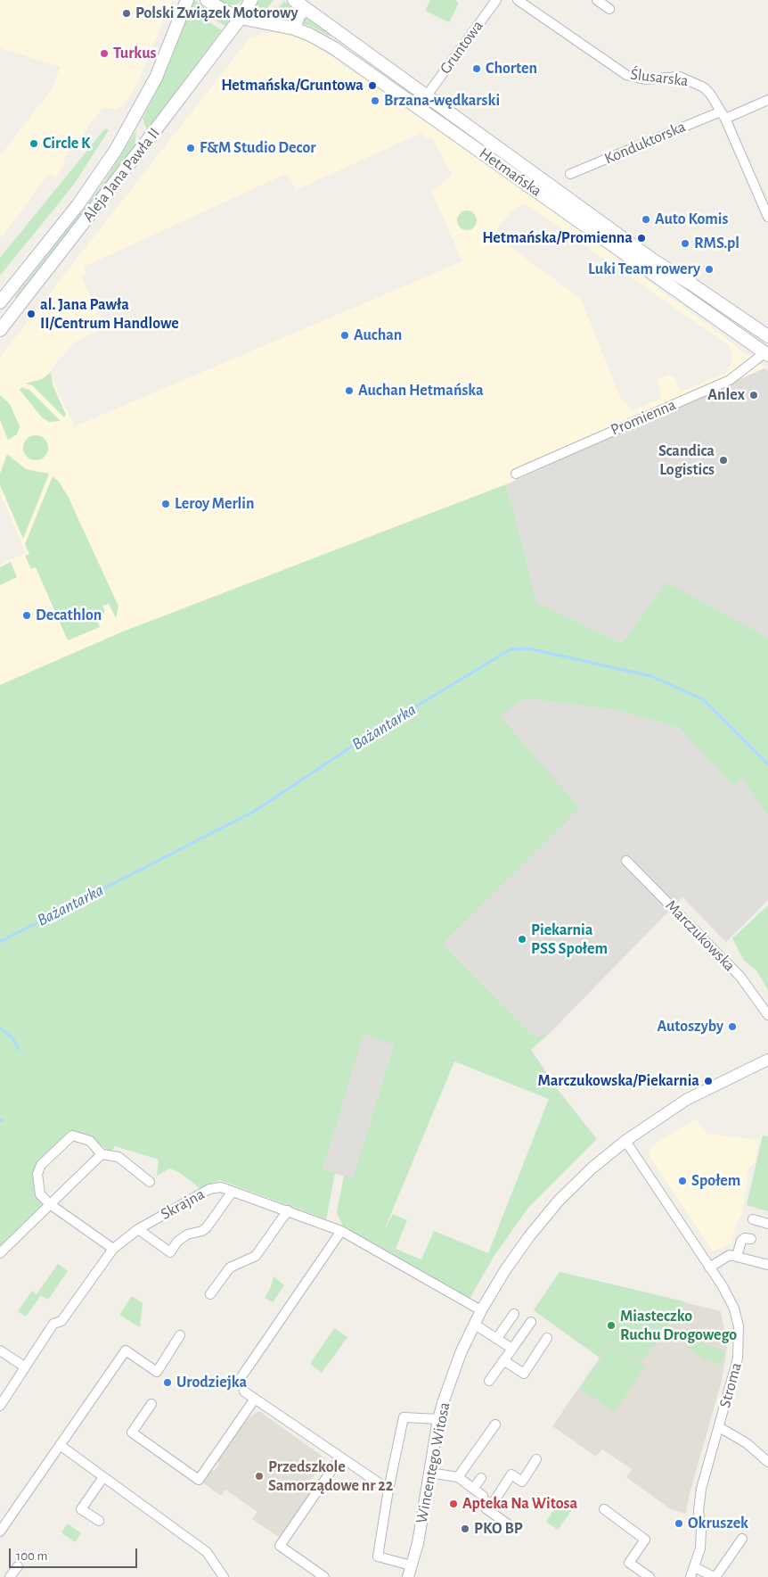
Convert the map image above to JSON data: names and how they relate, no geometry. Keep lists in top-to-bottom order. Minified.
{"streets":{"main road":["Hetmańska","Aleja Jana Pawła II"],"street":["Gruntowa","Ślusarska","Konduktorska","Promienna","Marczukowska","Skrajna","Stroma","Wincentego Witosa"]},"crossings":[["Gruntowa","Hetmańska"],["Ślusarska","Konduktorska"],["Hetmańska","Aleja Jana Pawła II"],["Hetmańska","Promienna"],["Skrajna","Wincentego Witosa"],["Stroma","Wincentego Witosa"]],"water":["Bażantarka"],"places":["Polski Związek Motorowy","Turkus","Chorten","Hetmańska/Gruntowa","Brzana-wędkarski","Circle K","F&M Studio Decor","Auto Komis","Hetmańska/Promienna","RMS.pl","Luki Team rowery","al. Jana Pawła II/Centrum Handlowe","Auchan","Auchan Hetmańska","Anlex","Scandica Logistics","Leroy Merlin","Decathlon","Piekarnia PSS Społem","Autoszyby","Marczukowska/Piekarnia","Społem","Miasteczko Ruchu Drogowego","Urodziejka","Przedszkole Samorządowe nr 22","Apteka Na Witosa","Okruszek","PKO BP"],"scale_bar":"100 m"}
